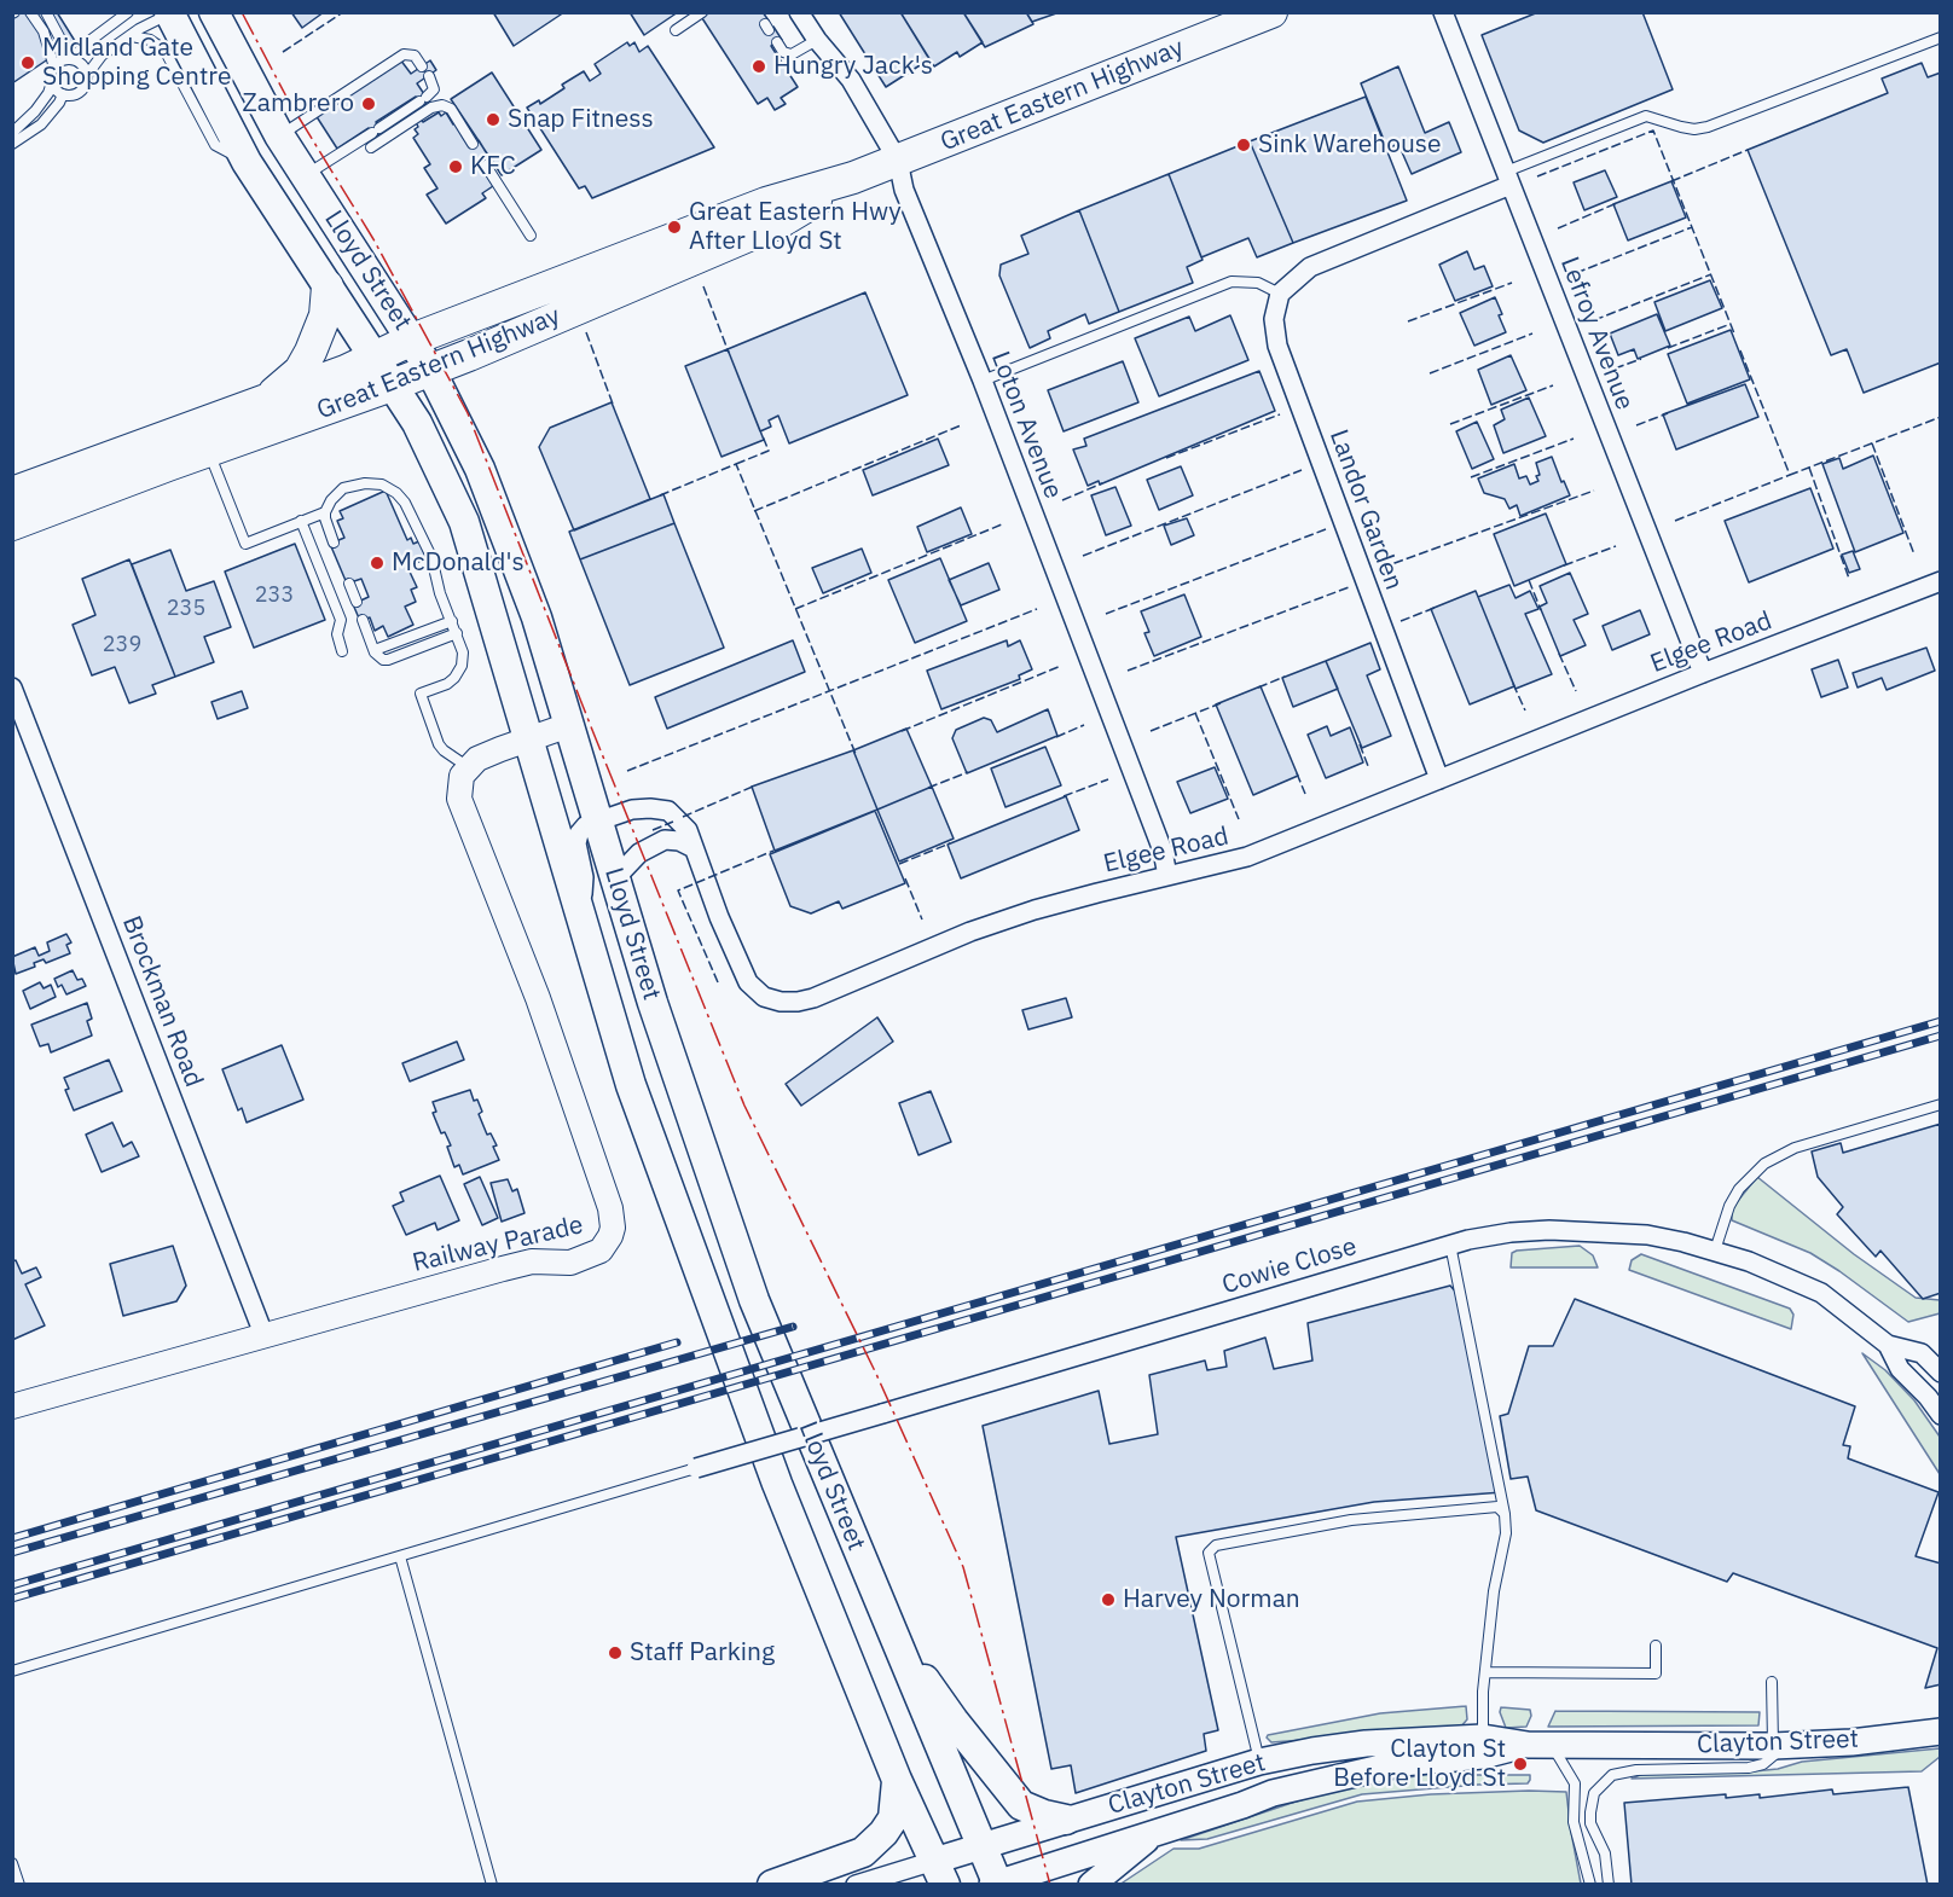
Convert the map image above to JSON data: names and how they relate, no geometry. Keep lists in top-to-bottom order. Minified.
{"streets":{"highway":["Great Eastern Highway"],"main road":["Lloyd Street","Clayton Street"],"street":["Lefroy Avenue","Loton Avenue","Landor Garden","Elgee Road","Brockman Road","Railway Parade","Cowie Close"]},"crossings":[["Great Eastern Highway","Lloyd Street"],["Great Eastern Highway","Loton Avenue"],["Lloyd Street","Elgee Road"],["Lloyd Street","Clayton Street"],["Lefroy Avenue","Elgee Road"],["Loton Avenue","Elgee Road"],["Landor Garden","Elgee Road"],["Brockman Road","Railway Parade"]],"places":["Midland Gate Shopping Centre","Hungry Jack's","Zambrero","Snap Fitness","Sink Warehouse","KFC","Great Eastern Hwy After Lloyd St","McDonald's","Harvey Norman","Staff Parking","Clayton St Before Lloyd St"],"house_numbers":["233","235","239"]}
